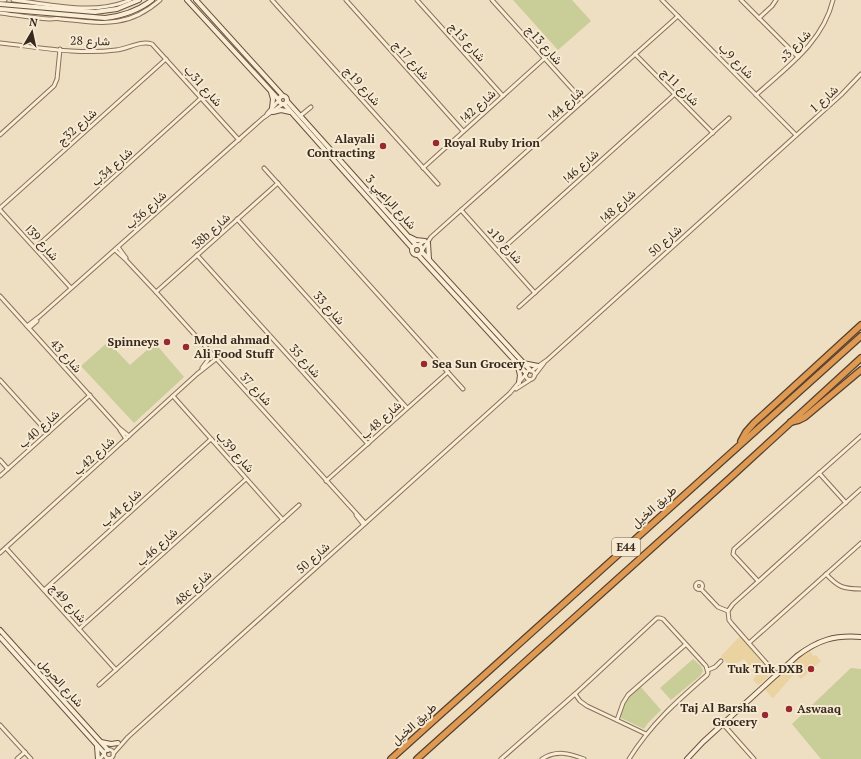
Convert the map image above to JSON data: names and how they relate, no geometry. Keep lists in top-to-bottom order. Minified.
{"streets":{"highway":["طريق الخيل","E44"],"street":["شارع 28","شارع 15ج","شارع 13ج","شارع 3د","شارع 17ج","شارع 9ب","شارع 31ب","شارع 19ج","شارع 11ج","شارع 1","شارع 44ا","شارع 42ا","شارع 32ج","شارع 46ا","شارع 34ب","شارع الراعبي 3","شارع 48ا","شارع 36ب","38b شارع","شارع 50","شارع 39ا","شارع 19د","شارع 33","شارع 43","شارع 35","شارع 37","شارع 48ب","شارع 40ب","شارع 39ب","شارع 42ب","شارع 44ب","شارع 46ب","48c شارع","شارع 49ج","شارع الحرمل"]},"crossings":[["شارع 28","شارع 31ب"],["شارع 15ج","شارع 42ا"],["شارع 13ج","شارع 44ا"],["شارع 13ج","شارع 42ا"],["شارع 3د","شارع 9ب"],["شارع 17ج","شارع 42ا"],["شارع 9ب","شارع 1"],["شارع 9ب","شارع 44ا"],["شارع 9ب","شارع 50"],["شارع 31ب","شارع 32ج"],["شارع 31ب","شارع 34ب"],["شارع 31ب","شارع 36ب"],["شارع 19ج","شارع 42ا"],["شارع 11ج","شارع 44ا"],["شارع 11ج","شارع 46ا"],["شارع 11ج","شارع 48ا"],["شارع 1","شارع 50"],["شارع 44ا","شارع الراعبي 3"],["شارع 44ا","شارع 19د"],["شارع 32ج","شارع 39ا"],["شارع 46ا","شارع 19د"],["شارع 34ب","شارع 39ا"],["شارع الراعبي 3","شارع 36ب"],["شارع 48ا","شارع 19د"],["شارع 36ب","شارع 39ا"],["شارع 36ب","شارع 43"],["شارع 36ب","شارع 37"],["38b شارع","شارع 33"],["38b شارع","شارع 35"],["38b شارع","شارع 37"],["شارع 50","شارع 37"],["شارع 50","شارع الحرمل"],["شارع 33","شارع 48ب"],["شارع 43","شارع 40ب"],["شارع 43","شارع 42ب"],["شارع 35","شارع 48ب"],["شارع 37","شارع 48ب"],["شارع 37","شارع 42ب"],["شارع 39ب","شارع 42ب"],["شارع 39ب","شارع 44ب"],["شارع 39ب","شارع 46ب"],["شارع 39ب","48c شارع"],["شارع 42ب","شارع 49ج"],["شارع 44ب","شارع 49ج"],["شارع 46ب","شارع 49ج"],["48c شارع","شارع 49ج"]],"places":["Royal Ruby Irion","Alayali Contracting","Spinneys","Mohd ahmad Ali Food Stuff","Sea Sun Grocery","Tuk Tuk DXB","Aswaaq","Taj Al Barsha Grocery"],"north":"top"}
